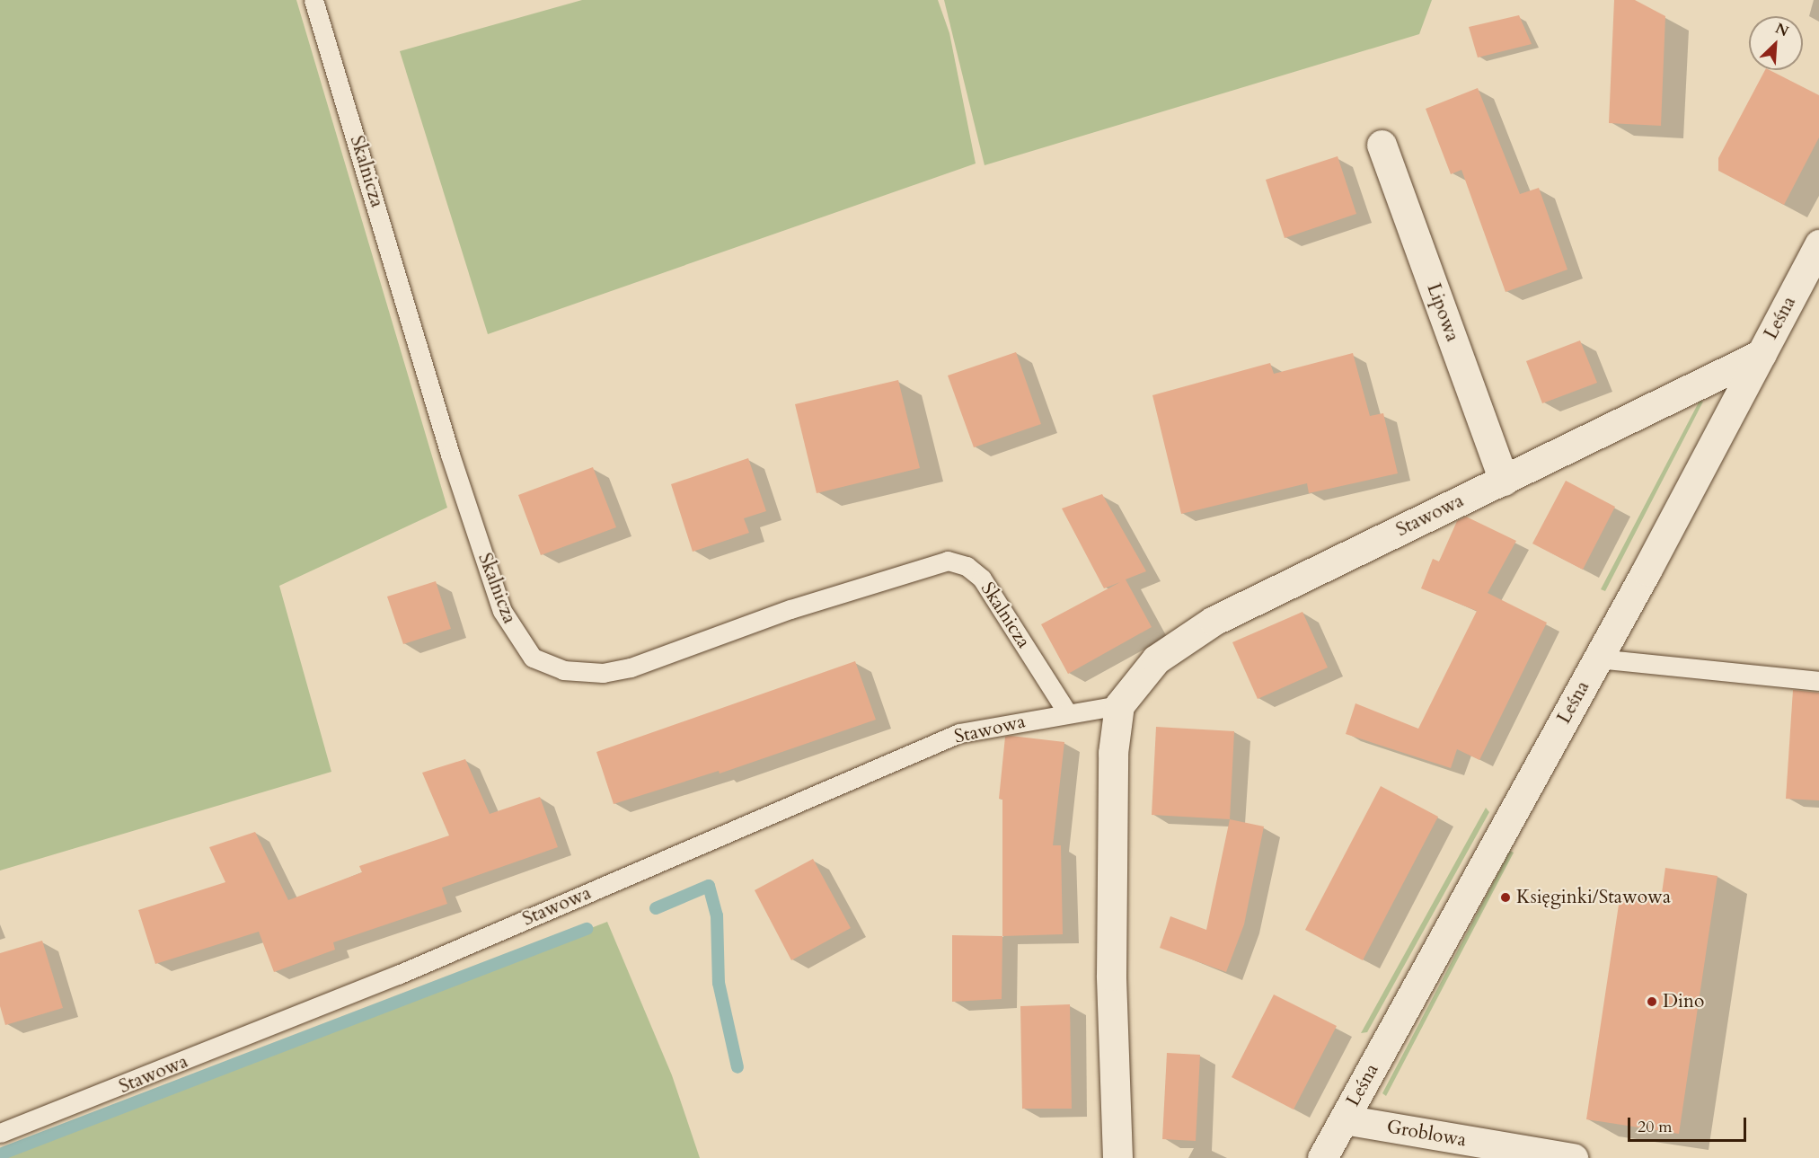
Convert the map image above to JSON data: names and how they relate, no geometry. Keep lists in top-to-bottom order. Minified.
{"streets":{"street":["Lipowa","Leśna","Stawowa","Groblowa"],"lane":["Skalnicza"]},"crossings":[["Skalnicza","Stawowa"],["Lipowa","Stawowa"],["Leśna","Stawowa"],["Leśna","Groblowa"]],"places":["Księginki/Stawowa","Dino"],"scale_bar":"20 m","north":"top right"}
